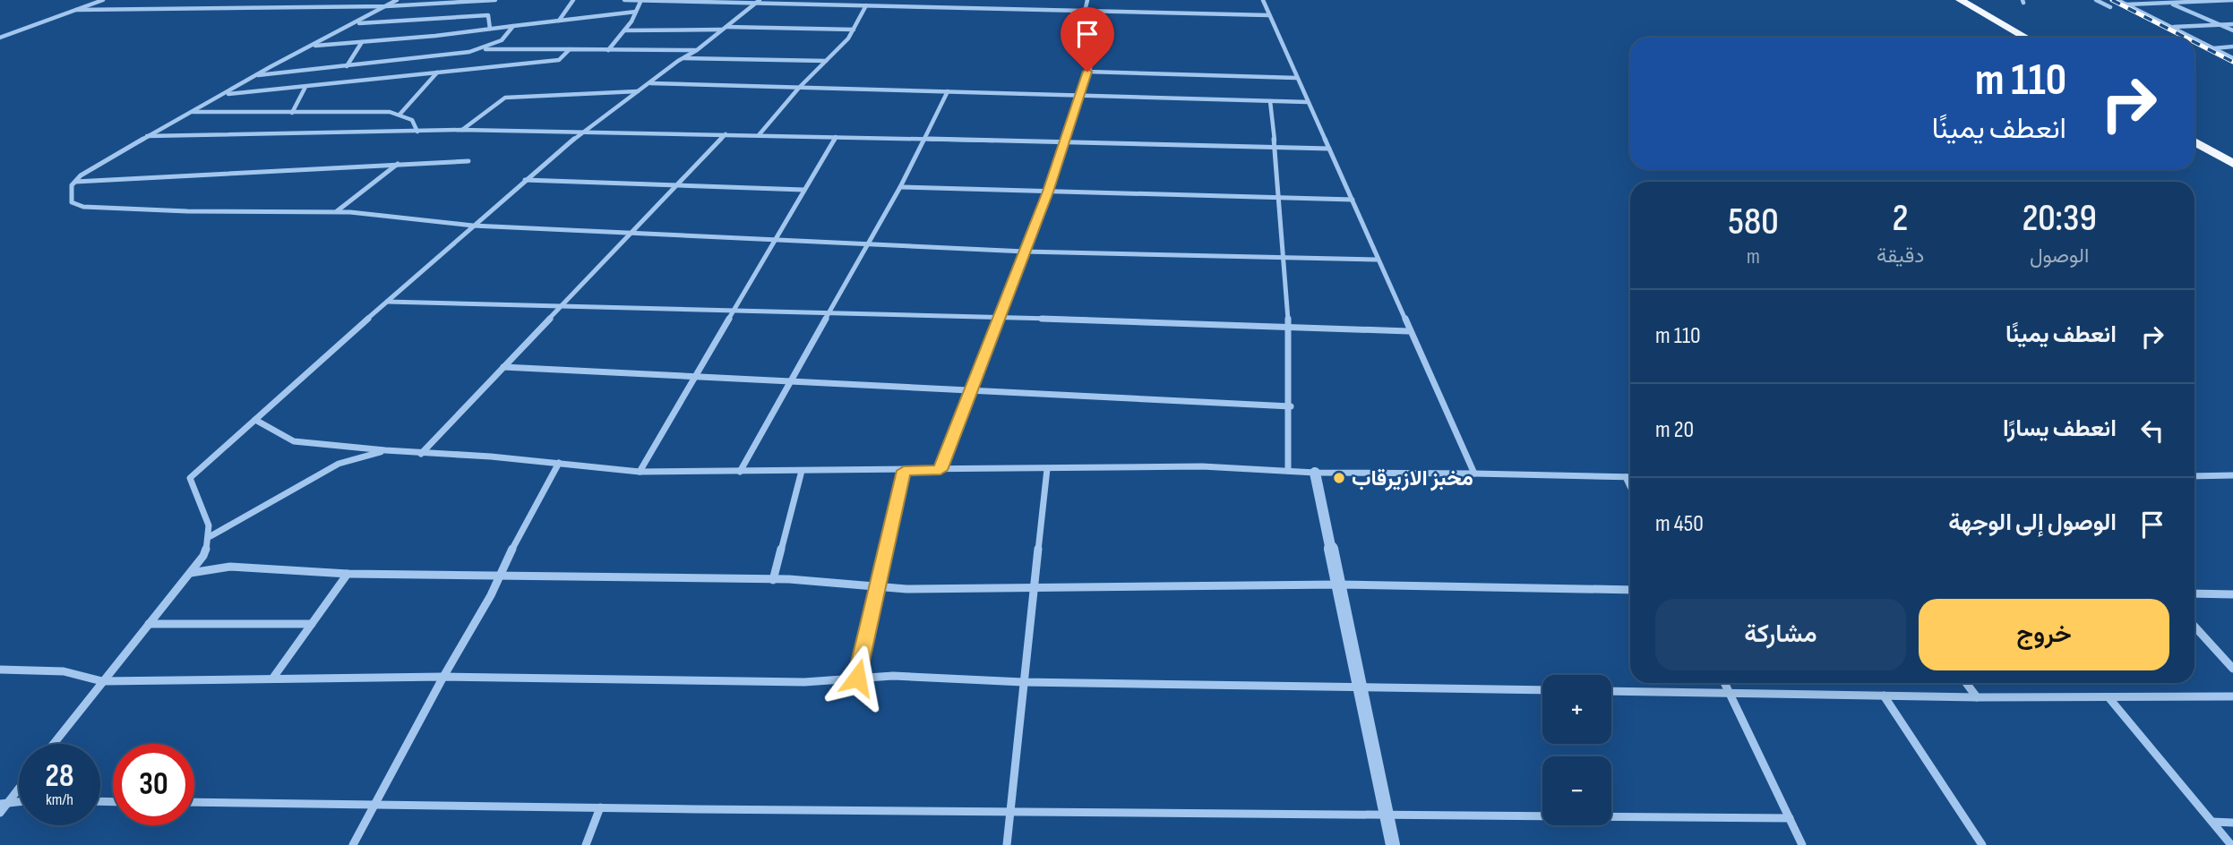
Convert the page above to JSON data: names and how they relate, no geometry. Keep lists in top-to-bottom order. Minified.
{"places":["مخبز الازيرقاب"],"page":{"turn":["110 m","انعطف يمينًا"],"eta":["20:39","الوصول","2","دقيقة","580","m"],"list":[{"name":"انعطف يمينًا","value":"110 m"},{"name":"انعطف يسارًا","value":"20 m"},{"name":"الوصول إلى الوجهة","value":"450 m"}],"buttons":["خروج","مشاركة"],"map_buttons":["+","−"],"speed":"28 km/h","limit":"30"}}
